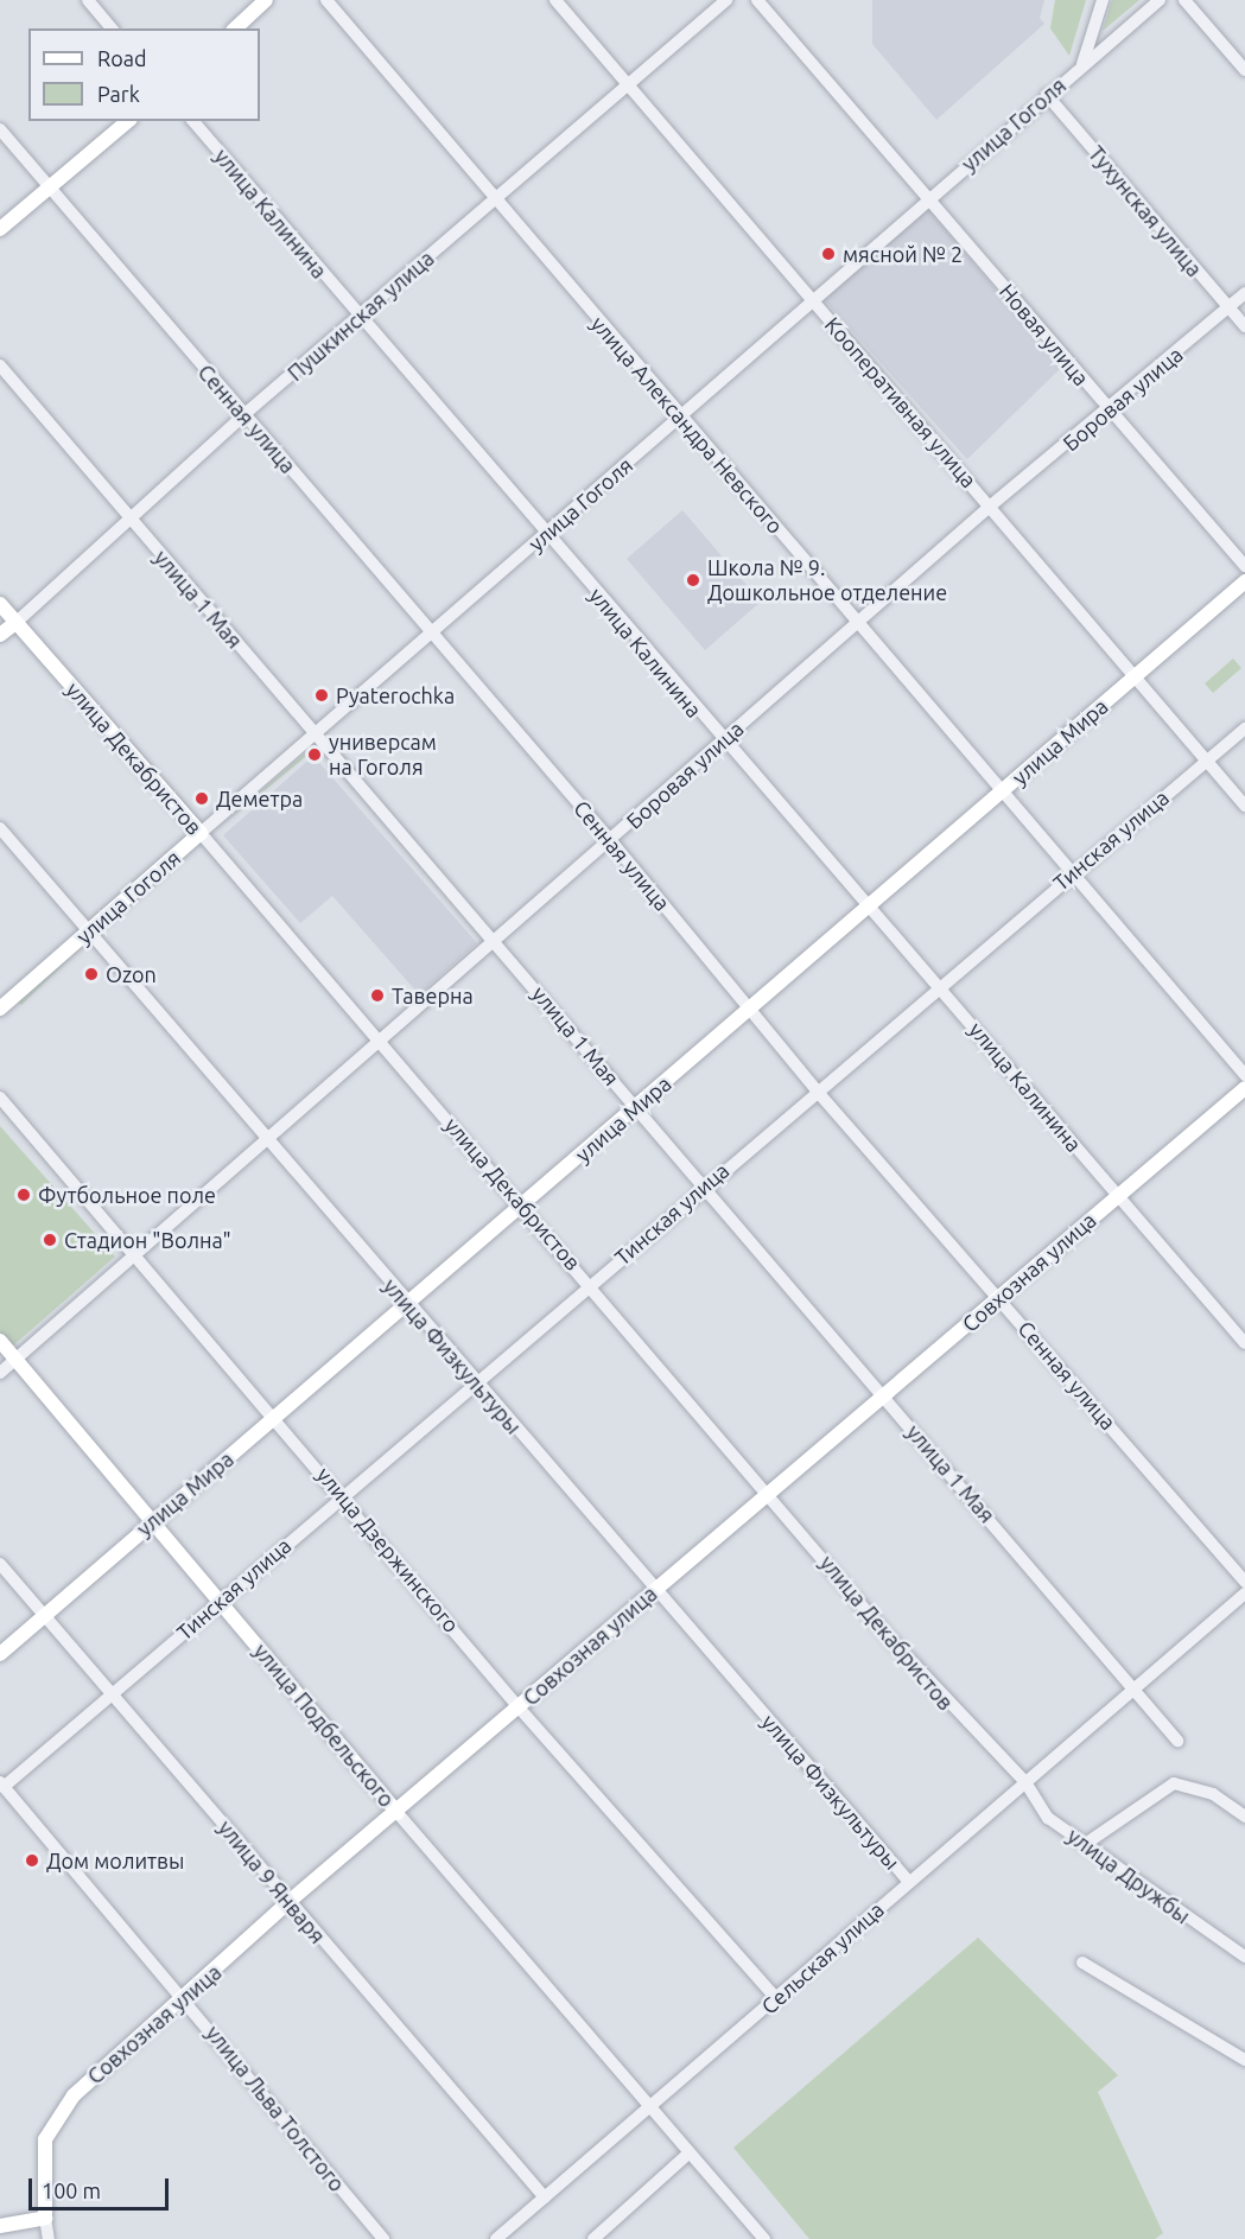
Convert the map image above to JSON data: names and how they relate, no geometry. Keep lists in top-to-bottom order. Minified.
{"streets":{"main road":["улица Гоголя","Пушкинская улица","улица Мира","улица Декабристов","Совхозная улица","улица Подбельского"],"street":["Тухунская улица","улица Калинина","Новая улица","Боровая улица","Кооперативная улица","Сенная улица","улица Александра Невского","улица 1 Мая","Тинская улица","улица Физкультуры","улица Дзержинского","улица Дружбы","улица 9 Января","Сельская улица","улица Льва Толстого"]},"crossings":[["улица Гоголя","Тухунская улица"],["улица Гоголя","улица Калинина"],["улица Гоголя","Новая улица"],["улица Гоголя","Кооперативная улица"],["улица Гоголя","Сенная улица"],["улица Гоголя","улица Александра Невского"],["улица Гоголя","улица 1 Мая"],["улица Гоголя","улица Декабристов"],["улица Гоголя","улица Физкультуры"],["Тухунская улица","Боровая улица"],["улица Калинина","Пушкинская улица"],["улица Калинина","Боровая улица"],["улица Калинина","улица Мира"],["улица Калинина","Тинская улица"],["улица Калинина","Совхозная улица"],["Пушкинская улица","Кооперативная улица"],["Пушкинская улица","Сенная улица"],["Пушкинская улица","улица Александра Невского"],["Пушкинская улица","улица 1 Мая"],["Пушкинская улица","улица Декабристов"],["Новая улица","Боровая улица"],["Боровая улица","Кооперативная улица"],["Боровая улица","Сенная улица"],["Боровая улица","улица Александра Невского"],["Боровая улица","улица 1 Мая"],["Боровая улица","улица Декабристов"],["Боровая улица","улица Физкультуры"],["Боровая улица","улица Дзержинского"],["Боровая улица","улица Подбельского"],["Кооперативная улица","улица Мира"],["Кооперативная улица","Тинская улица"],["Сенная улица","улица Мира"],["Сенная улица","Тинская улица"],["Сенная улица","Совхозная улица"],["улица Александра Невского","улица Мира"],["улица Александра Невского","Тинская улица"],["улица 1 Мая","улица Мира"],["улица 1 Мая","Тинская улица"],["улица 1 Мая","Совхозная улица"],["улица 1 Мая","Сельская улица"],["улица Мира","улица Декабристов"],["улица Мира","улица Физкультуры"],["улица Мира","улица Дзержинского"],["улица Мира","улица Подбельского"],["улица Мира","улица 9 Января"],["улица Декабристов","Тинская улица"],["улица Декабристов","Совхозная улица"],["улица Декабристов","улица Дружбы"],["улица Декабристов","Сельская улица"],["Тинская улица","улица Физкультуры"],["Тинская улица","улица Дзержинского"],["Тинская улица","улица Подбельского"],["Тинская улица","улица 9 Января"],["Тинская улица","улица Льва Толстого"],["Совхозная улица","улица Физкультуры"],["Совхозная улица","улица Дзержинского"],["Совхозная улица","улица Подбельского"],["Совхозная улица","улица 9 Января"],["Совхозная улица","улица Льва Толстого"],["улица Физкультуры","Сельская улица"],["улица Дзержинского","Сельская улица"],["улица Подбельского","Сельская улица"],["улица Дружбы","Сельская улица"],["улица 9 Января","Сельская улица"]],"places":["мясной № 2","Школа № 9. Дошкольное отделение","Pyaterochka","универсам на Гоголя","Деметра","Ozon","Таверна","Футбольное поле","Стадион \"Волна\"","Дом молитвы"],"legend":["Road","Park"],"scale_bar":"100 m"}
